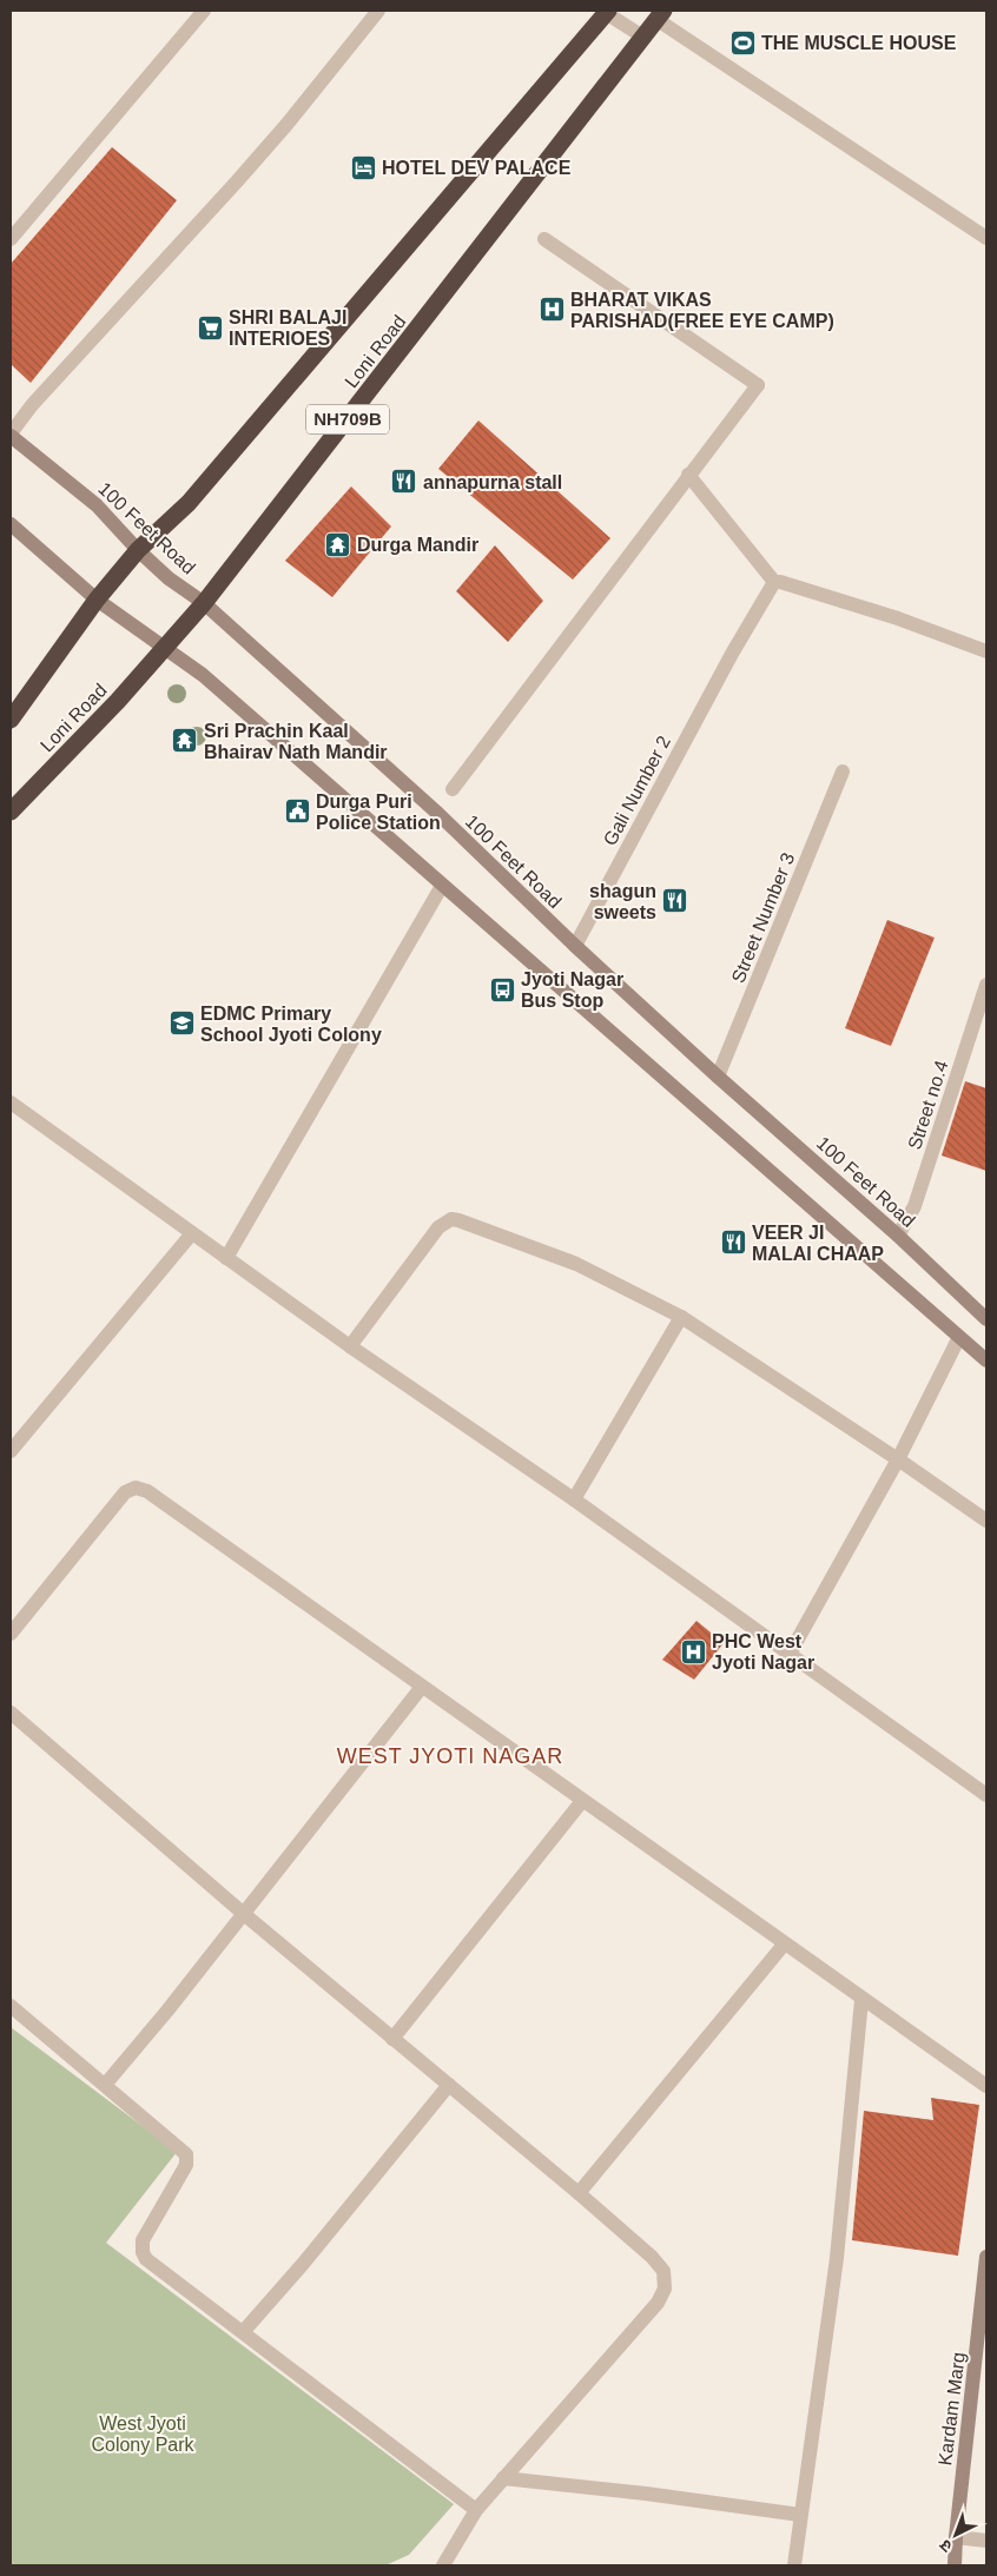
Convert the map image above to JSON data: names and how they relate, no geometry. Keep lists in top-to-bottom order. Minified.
{"streets":{"highway":["Loni Road","NH709B"],"main road":["100 Feet Road","Kardam Marg"],"street":["Gali Number 2","Street Number 3","Street no.4"]},"crossings":[["Loni Road","100 Feet Road"],["NH709B","100 Feet Road"],["100 Feet Road","Gali Number 2"],["100 Feet Road","Street Number 3"],["100 Feet Road","Street no.4"]],"districts":["WEST JYOTI NAGAR"],"parks":["West Jyoti Colony Park"],"places":{"sports":["THE MUSCLE HOUSE"],"hotel":["HOTEL DEV PALACE"],"hospital":["BHARAT VIKAS PARISHAD(FREE EYE CAMP)","PHC West Jyoti Nagar"],"supermarket":["SHRI BALAJI INTERIOES"],"restaurant":["annapurna stall","shagun sweets","VEER JI MALAI CHAAP"],"temple":["Durga Mandir","Sri Prachin Kaal Bhairav Nath Mandir"],"public building":["Durga Puri Police Station"],"bus stop":["Jyoti Nagar Bus Stop"],"school or university":["EDMC Primary School Jyoti Colony"]},"north":"bottom left"}
